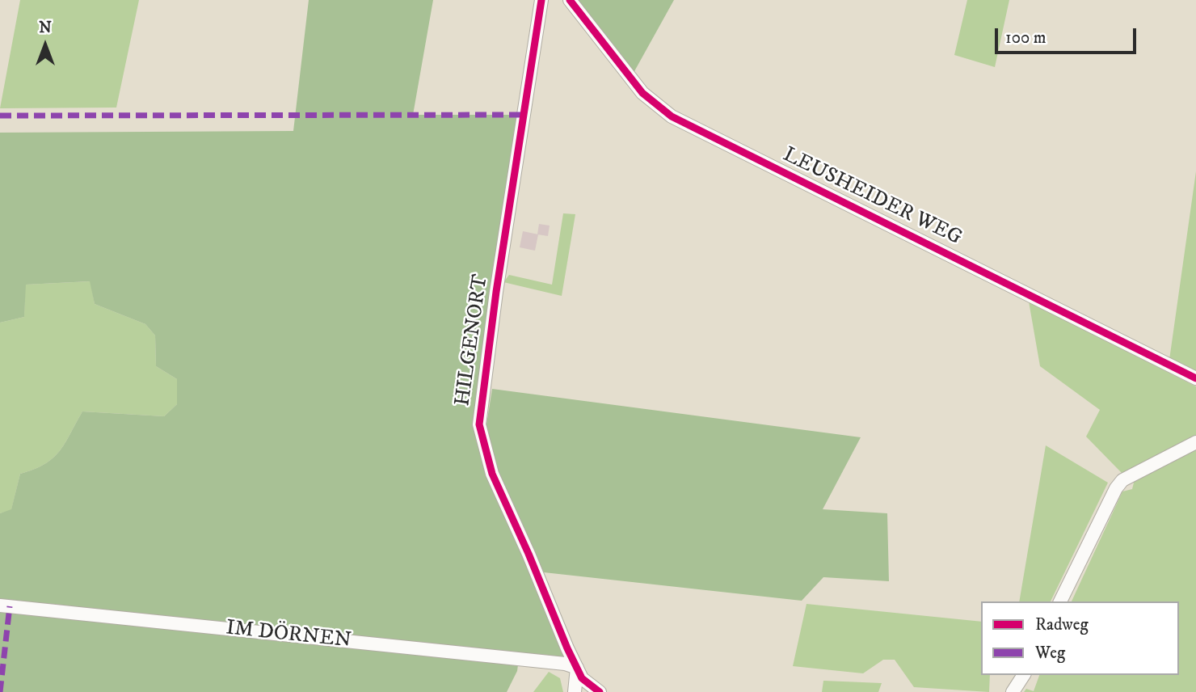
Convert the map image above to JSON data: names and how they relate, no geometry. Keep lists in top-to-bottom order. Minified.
{"streets":{"street":["LEUSHEIDER WEG","HILGENORT","IM DÖRNEN"]},"crossings":[["HILGENORT","IM DÖRNEN"]],"legend":["Radweg","Weg"],"scale_bar":"100 m","north":"top"}
